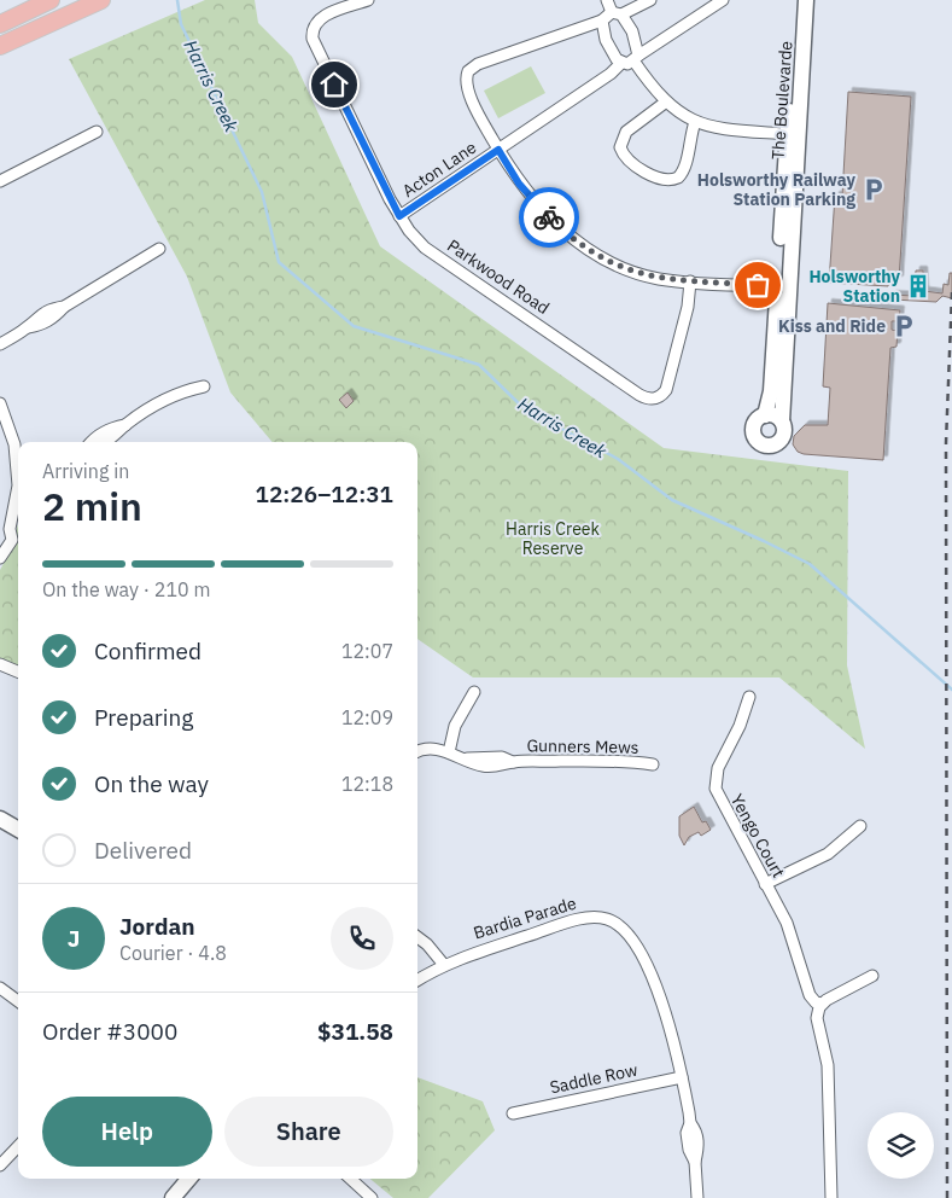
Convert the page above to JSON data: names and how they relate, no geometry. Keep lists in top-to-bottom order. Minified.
{"streets":{"street":["The Boulevarde","Acton Lane","Parkwood Road","Gunners Mews","Yengo Court","Bardia Parade","Saddle Row"]},"crossings":[["Acton Lane","Parkwood Road"],["Bardia Parade","Saddle Row"]],"water":["Harris Creek"],"parks":["Harris Creek Reserve"],"places":{"parking":["Holsworthy Railway Station Parking","Kiss and Ride"],"building":["Holsworthy Station"]},"page":{"heading":["2 min","Arriving in","12:26–12:31"],"panel":["Jordan","Courier · 4.8","Order #3000","$31.58"],"bar":"On the way · 210 m","list":[["Confirmed","12:07"],["Preparing","12:09"],["On the way","12:18"],"Delivered"],"round":"J","buttons":["Help","Share"]}}
